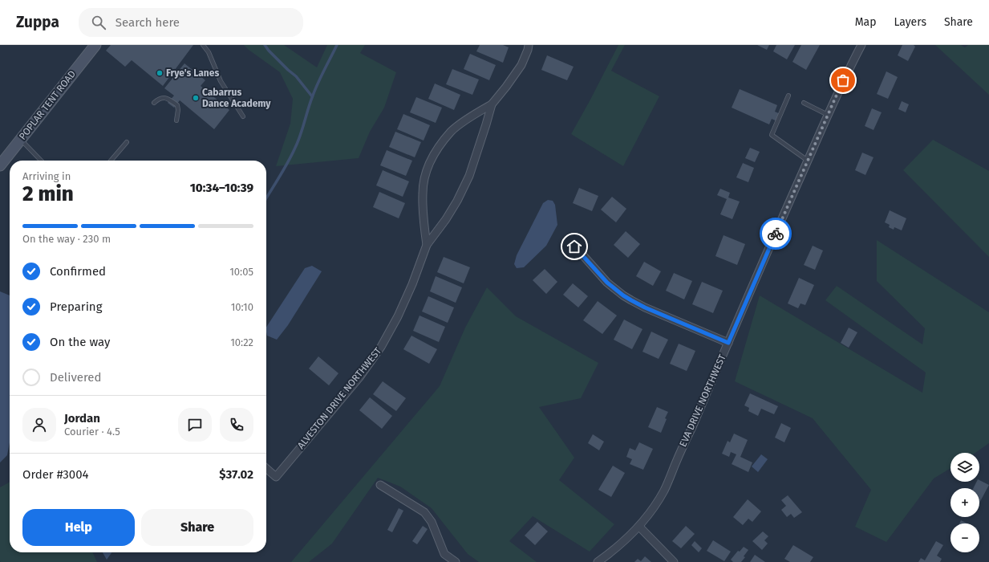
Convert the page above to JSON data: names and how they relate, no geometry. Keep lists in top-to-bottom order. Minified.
{"streets":{"main road":["POPLAR TENT ROAD"],"street":["ALVESTON DRIVE NORTHWEST","EVA DRIVE NORTHWEST"]},"places":["Frye's Lanes","Cabarrus Dance Academy"],"page":{"header":"Zuppa","search":"Search here","nav":["Map","Layers","Share"],"heading":["2 min","Arriving in","10:34–10:39"],"panel":["Jordan","Courier · 4.5","Order #3004","$37.02"],"bar":"On the way · 230 m","list":[["Confirmed","10:05"],["Preparing","10:10"],["On the way","10:22"],"Delivered"],"map_buttons":["+","−"],"buttons":["Help","Share"]}}
